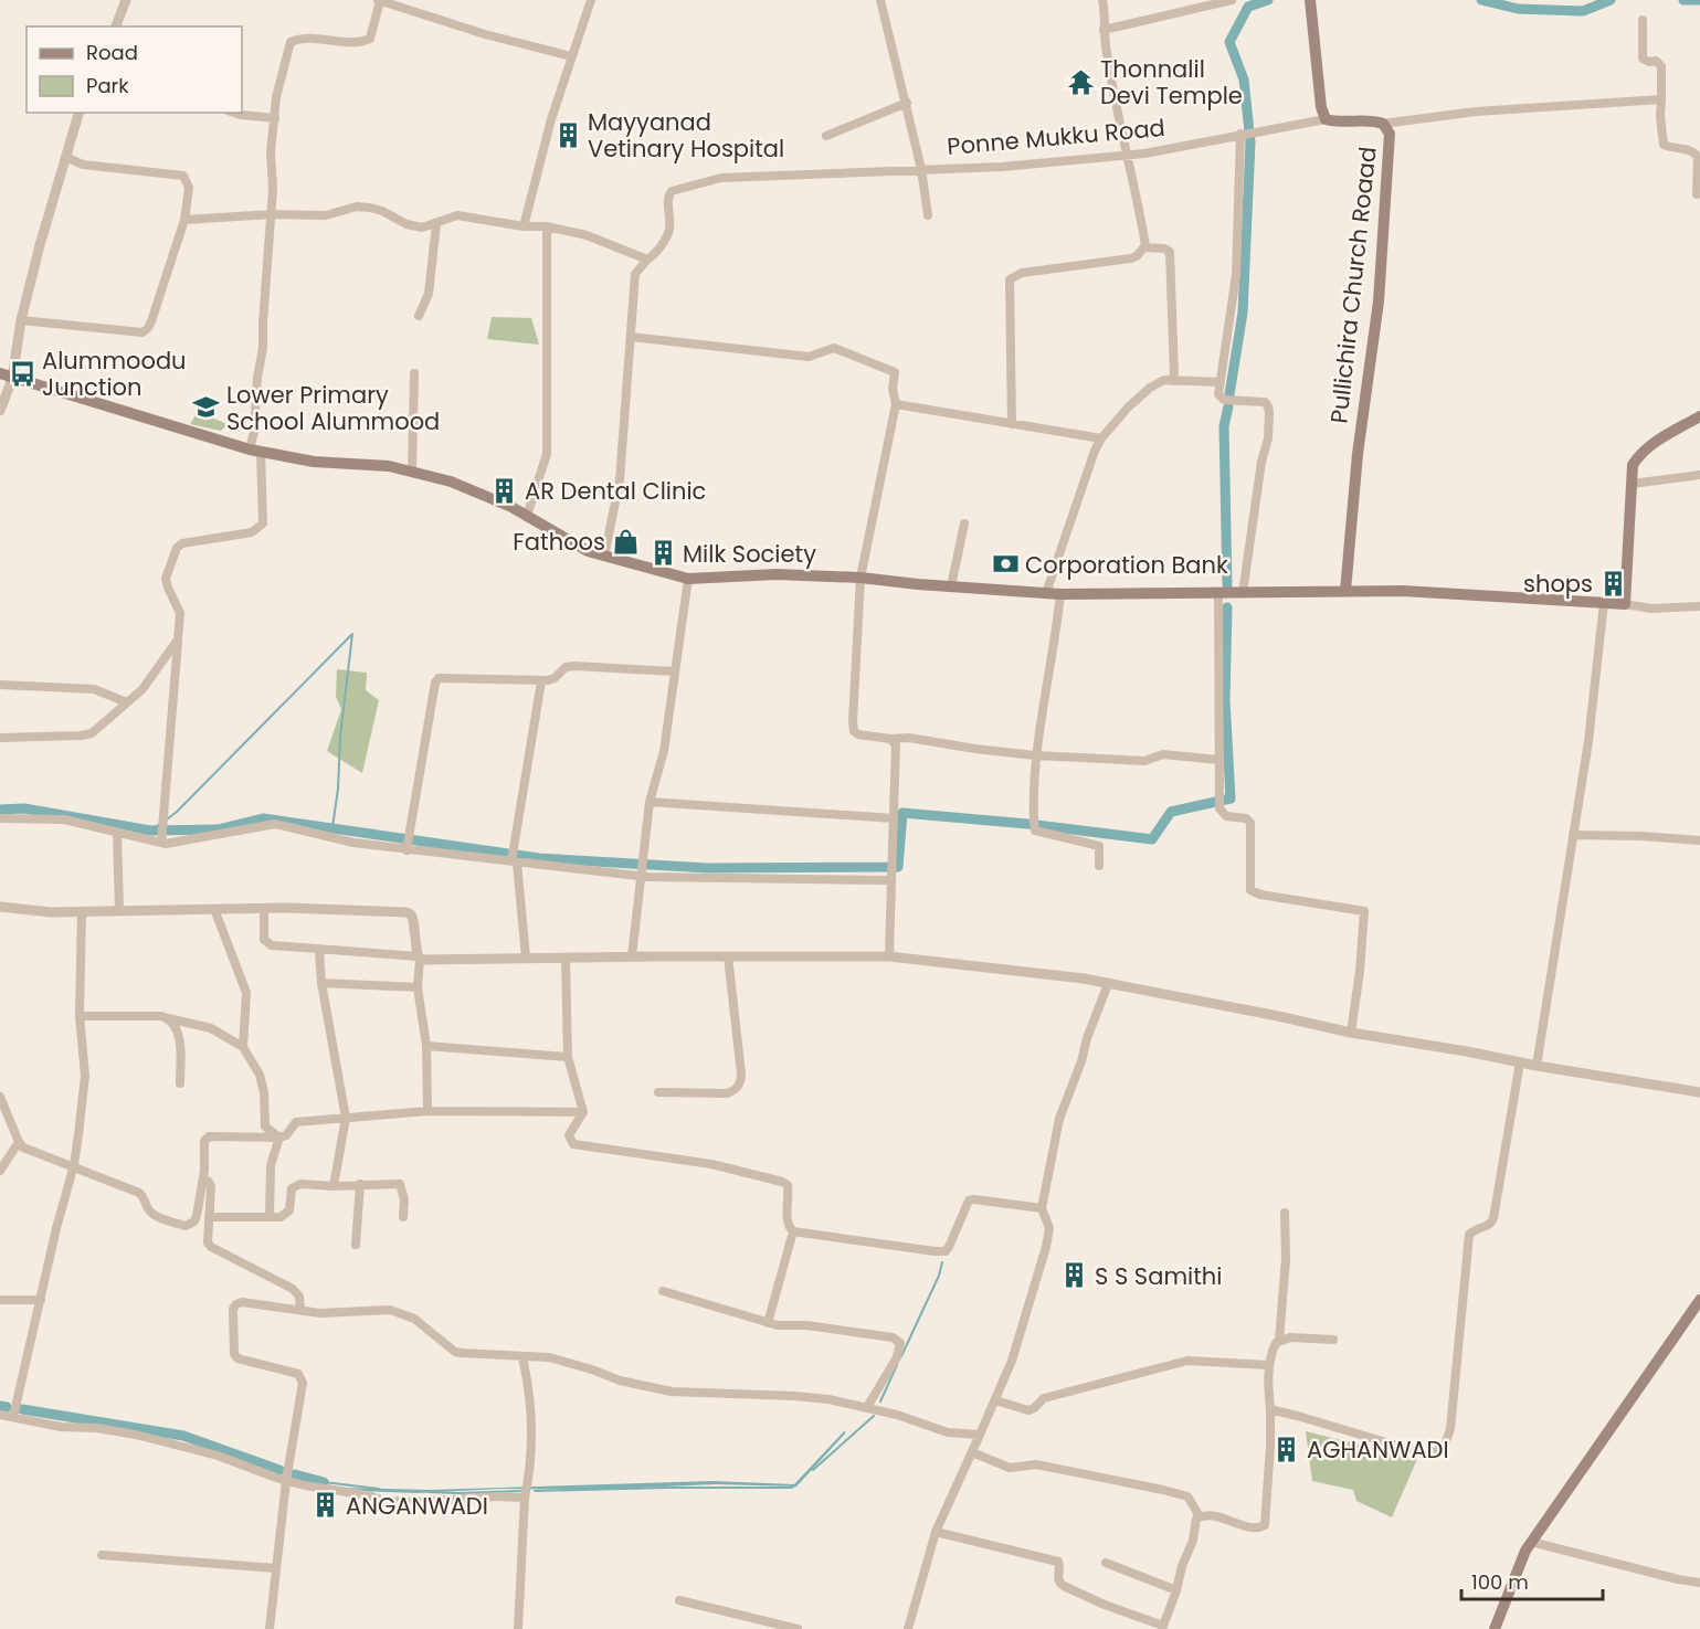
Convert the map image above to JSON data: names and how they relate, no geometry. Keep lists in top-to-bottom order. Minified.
{"streets":{"main road":["Pullichira Church Roaad"],"street":["Ponne Mukku Road"]},"crossings":[["Ponne Mukku Road","Pullichira Church Roaad"]],"places":{"temple":["Thonnalil Devi Temple"],"building":["Mayyanad Vetinary Hospital","AR Dental Clinic","Milk Society","shops","S S Samithi","AGHANWADI","ANGANWADI"],"bus stop":["Alummoodu Junction"],"school or university":["Lower Primary School Alummood"],"shop":["Fathoos"],"bank":["Corporation Bank"]},"legend":["Road","Park"],"scale_bar":"100 m"}
